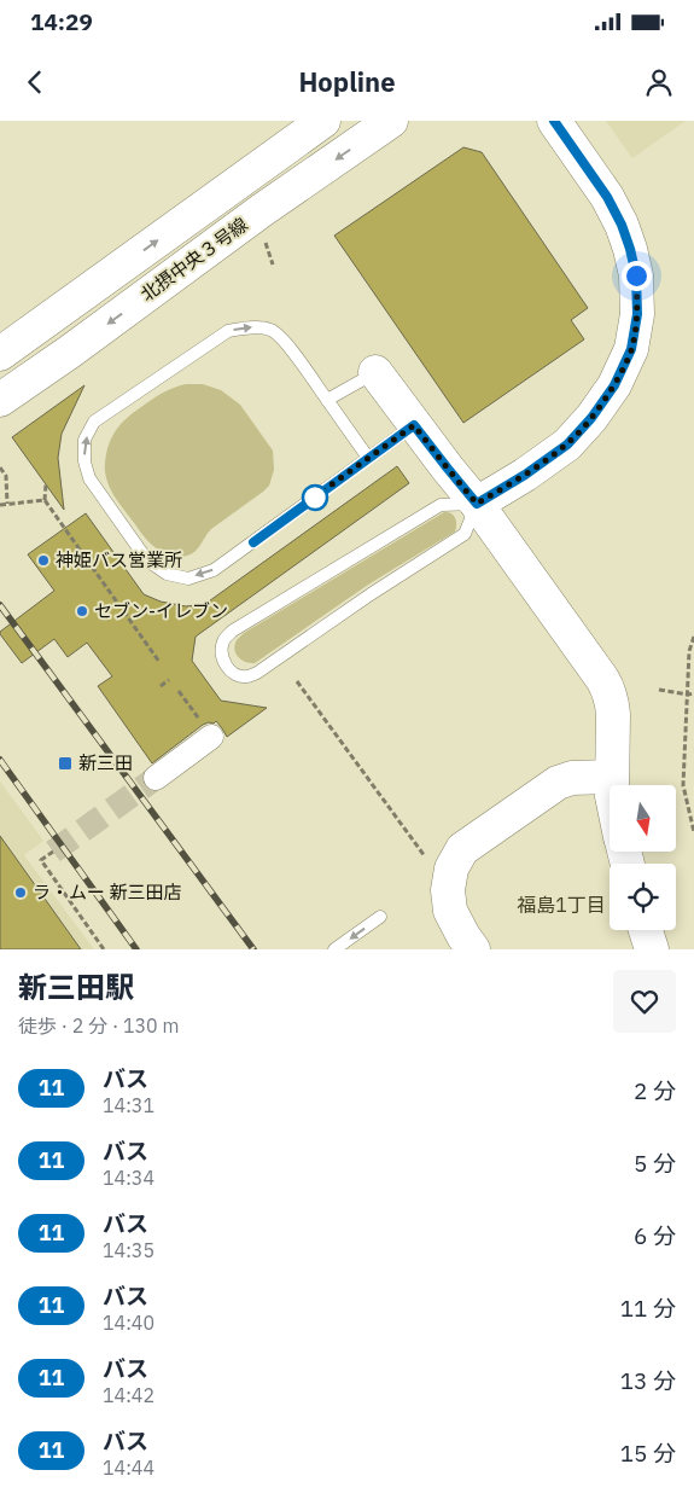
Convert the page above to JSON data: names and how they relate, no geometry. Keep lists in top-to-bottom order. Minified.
{"streets":{"street":["北摂中央３号線"]},"districts":["福島1丁目"],"places":{"other":["神姫バス営業所","セブン-イレブン","ラ・ムー 新三田店"],"transit":["新三田"]},"lines":["bus line 11"],"north":"bottom","page":{"status":"14:29","header":"Hopline","heading":["新三田駅","徒歩 · 2 分 · 130 m"],"list":[{"mark":"11","name":"バス","note":"14:31","value":"2 分"},{"mark":"11","name":"バス","note":"14:34","value":"5 分"},{"mark":"11","name":"バス","note":"14:35","value":"6 分"},{"mark":"11","name":"バス","note":"14:40","value":"11 分"},{"mark":"11","name":"バス","note":"14:42","value":"13 分"},{"mark":"11","name":"バス","note":"14:44","value":"15 分"}]}}
